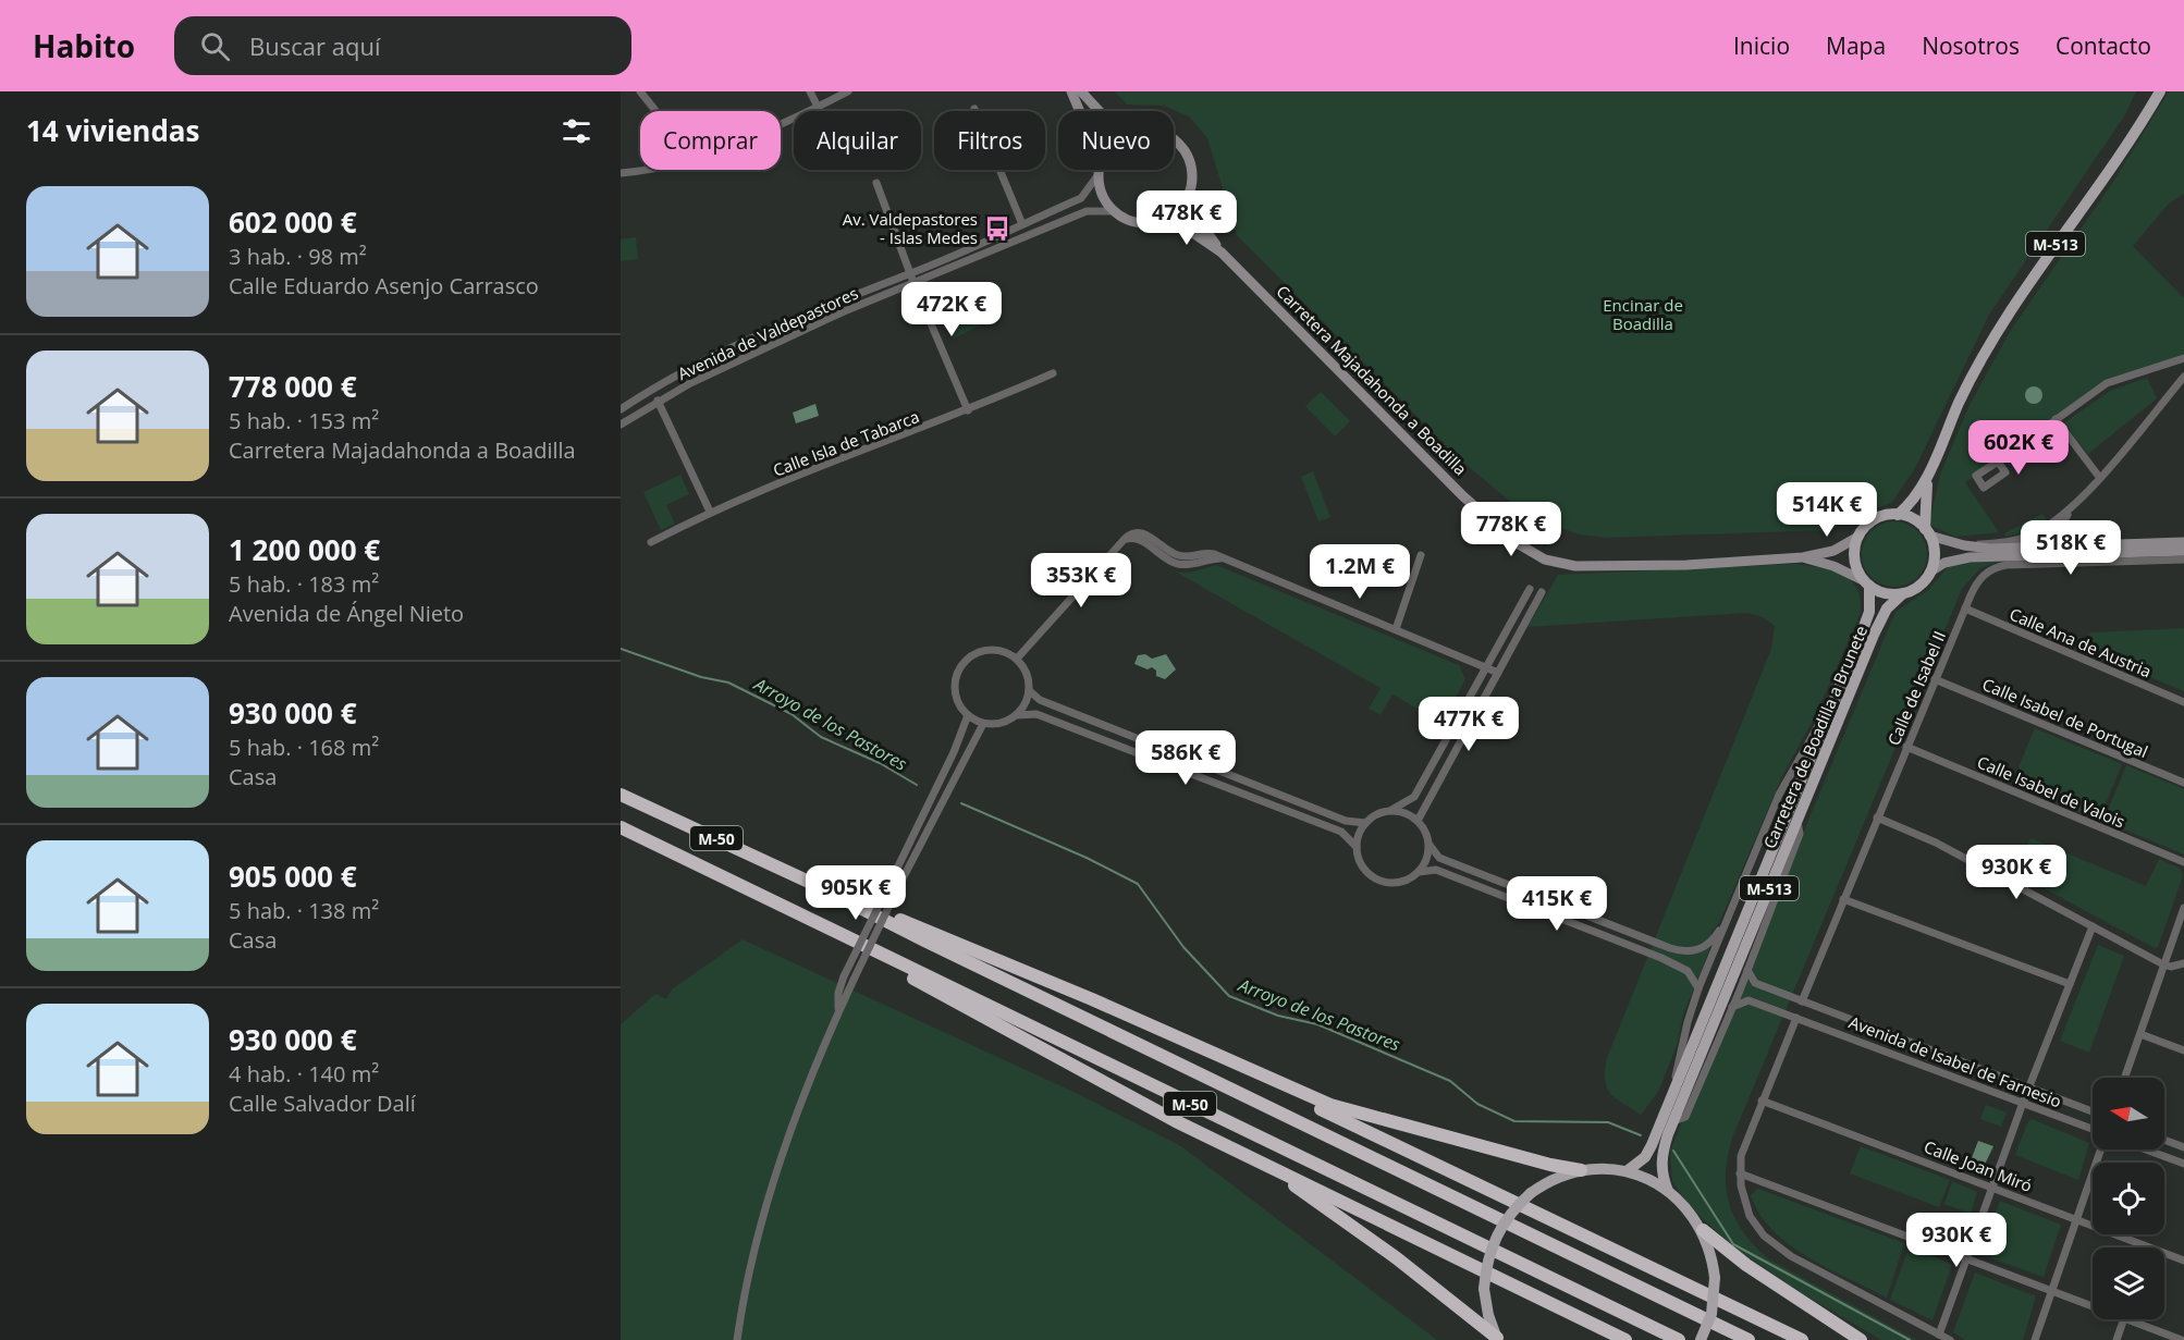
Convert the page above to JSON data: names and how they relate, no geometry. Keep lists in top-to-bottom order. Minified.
{"streets":{"highway":["M-50"],"main road":["M-513","Carretera de Boadilla a Brunete"],"street":["Avenida de Valdepastores","Carretera Majadahonda a Boadilla","Calle Isla de Tabarca","Calle Ana de Austria","Calle de Isabel II","Calle Isabel de Portugal","Calle Isabel de Valois","Avenida de Isabel de Farnesio","Calle Joan Miró"]},"crossings":[["M-513","Carretera Majadahonda a Boadilla"],["M-513","Carretera de Boadilla a Brunete"],["Carretera Majadahonda a Boadilla","Carretera de Boadilla a Brunete"],["Calle Ana de Austria","Calle de Isabel II"],["Calle de Isabel II","Calle Isabel de Portugal"],["Calle de Isabel II","Calle Isabel de Valois"],["Calle de Isabel II","Avenida de Isabel de Farnesio"]],"water":["Arroyo de los Pastores"],"parks":["Encinar de Boadilla"],"places":{"bus stop":["Av. Valdepastores - Islas Medes"]},"north":"left","page":{"header":"Habito","search":"Buscar aquí","nav":["Inicio","Mapa","Nosotros","Contacto"],"heading":"14 viviendas","chip":["Comprar","Alquilar","Filtros","Nuevo"],"list":[{"name":"602 000 €","note":"3 hab. · 98 m² · Calle Eduardo Asenjo Carrasco"},{"name":"778 000 €","note":"5 hab. · 153 m² · Carretera Majadahonda a Boadilla"},{"name":"1 200 000 €","note":"5 hab. · 183 m² · Avenida de Ángel Nieto"},{"name":"930 000 €","note":"5 hab. · 168 m² · Casa"},{"name":"905 000 €","note":"5 hab. · 138 m² · Casa"},{"name":"930 000 €","note":"4 hab. · 140 m² · Calle Salvador Dalí"}],"price":["478K €","472K €","602K €","514K €","778K €","518K €","1.2M €","353K €","477K €","586K €","930K €","905K €","415K €","930K €"]}}
